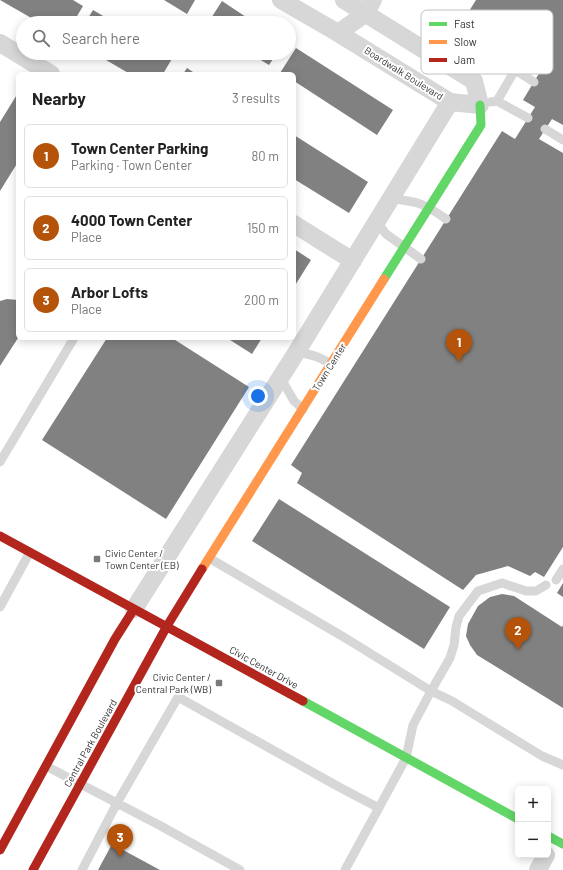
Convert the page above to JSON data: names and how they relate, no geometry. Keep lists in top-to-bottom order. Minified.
{"streets":{"street":["Boardwalk Boulevard","Town Center","Civic Center Drive","Central Park Boulevard"]},"crossings":[["Boardwalk Boulevard","Town Center"],["Town Center","Civic Center Drive"],["Town Center","Central Park Boulevard"],["Civic Center Drive","Central Park Boulevard"]],"places":{"transit":["Civic Center / Town Center (EB)","Civic Center / Central Park (WB)"]},"legend":["Fast","Slow","Jam"],"page":{"search":"Search here","heading":["Nearby","3 results"],"list":[{"mark":"1","name":"Town Center Parking","note":"Parking · Town Center","value":"80 m"},{"mark":"2","name":"4000 Town Center","note":"Place","value":"150 m"},{"mark":"3","name":"Arbor Lofts","note":"Place","value":"200 m"}],"pins":["1","2","3"],"map_buttons":["+","−"]}}
